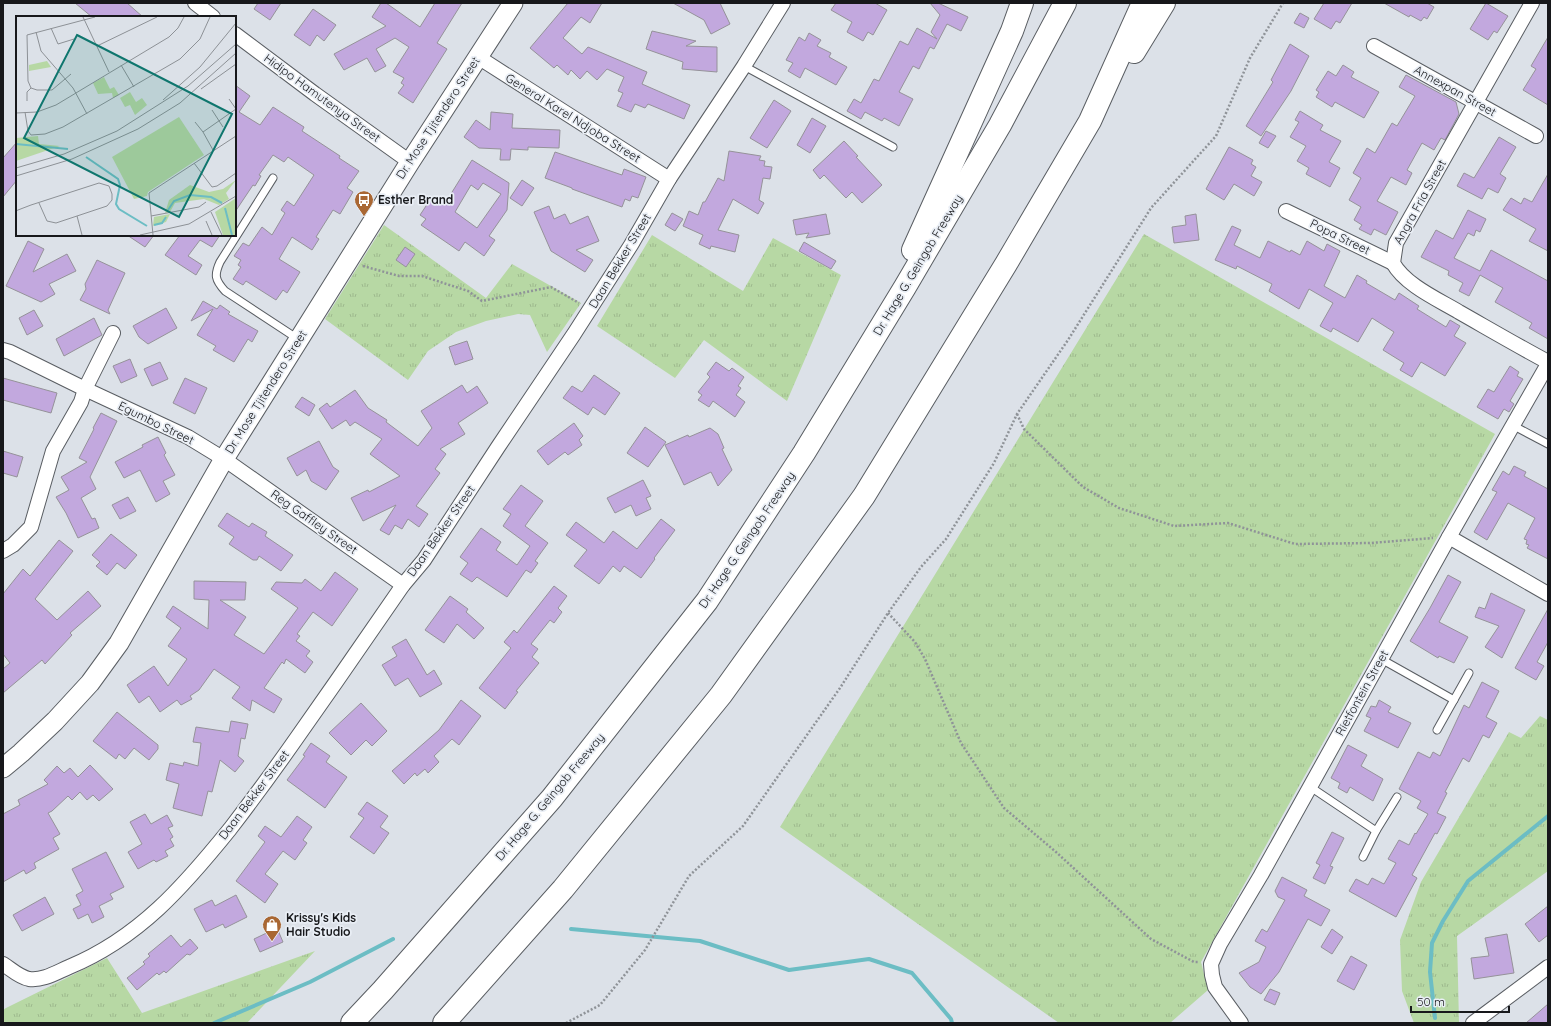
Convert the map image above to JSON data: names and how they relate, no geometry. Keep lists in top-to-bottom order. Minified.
{"streets":{"highway":["Dr. Hage G. Geingob Freeway"],"street":["Annexpan Street","Hidipo Hamutenya Street","Dr. Mose Tjitendero Street","General Karel Ndjoba Street","Angra Fria Street","Popa Street","Daan Bekker Street","Egumbo Street","Reg Gaffley Street","Rietfontein Street"]},"crossings":[["Annexpan Street","Angra Fria Street"],["Hidipo Hamutenya Street","Dr. Mose Tjitendero Street"],["Dr. Mose Tjitendero Street","General Karel Ndjoba Street"],["Dr. Mose Tjitendero Street","Egumbo Street"],["Dr. Mose Tjitendero Street","Reg Gaffley Street"],["General Karel Ndjoba Street","Daan Bekker Street"],["Angra Fria Street","Popa Street"],["Daan Bekker Street","Reg Gaffley Street"],["Egumbo Street","Reg Gaffley Street"]],"places":{"bus stop":["Esther Brand"],"shop":["Krissy's Kids Hair Studio"]},"scale_bar":"50 m"}
